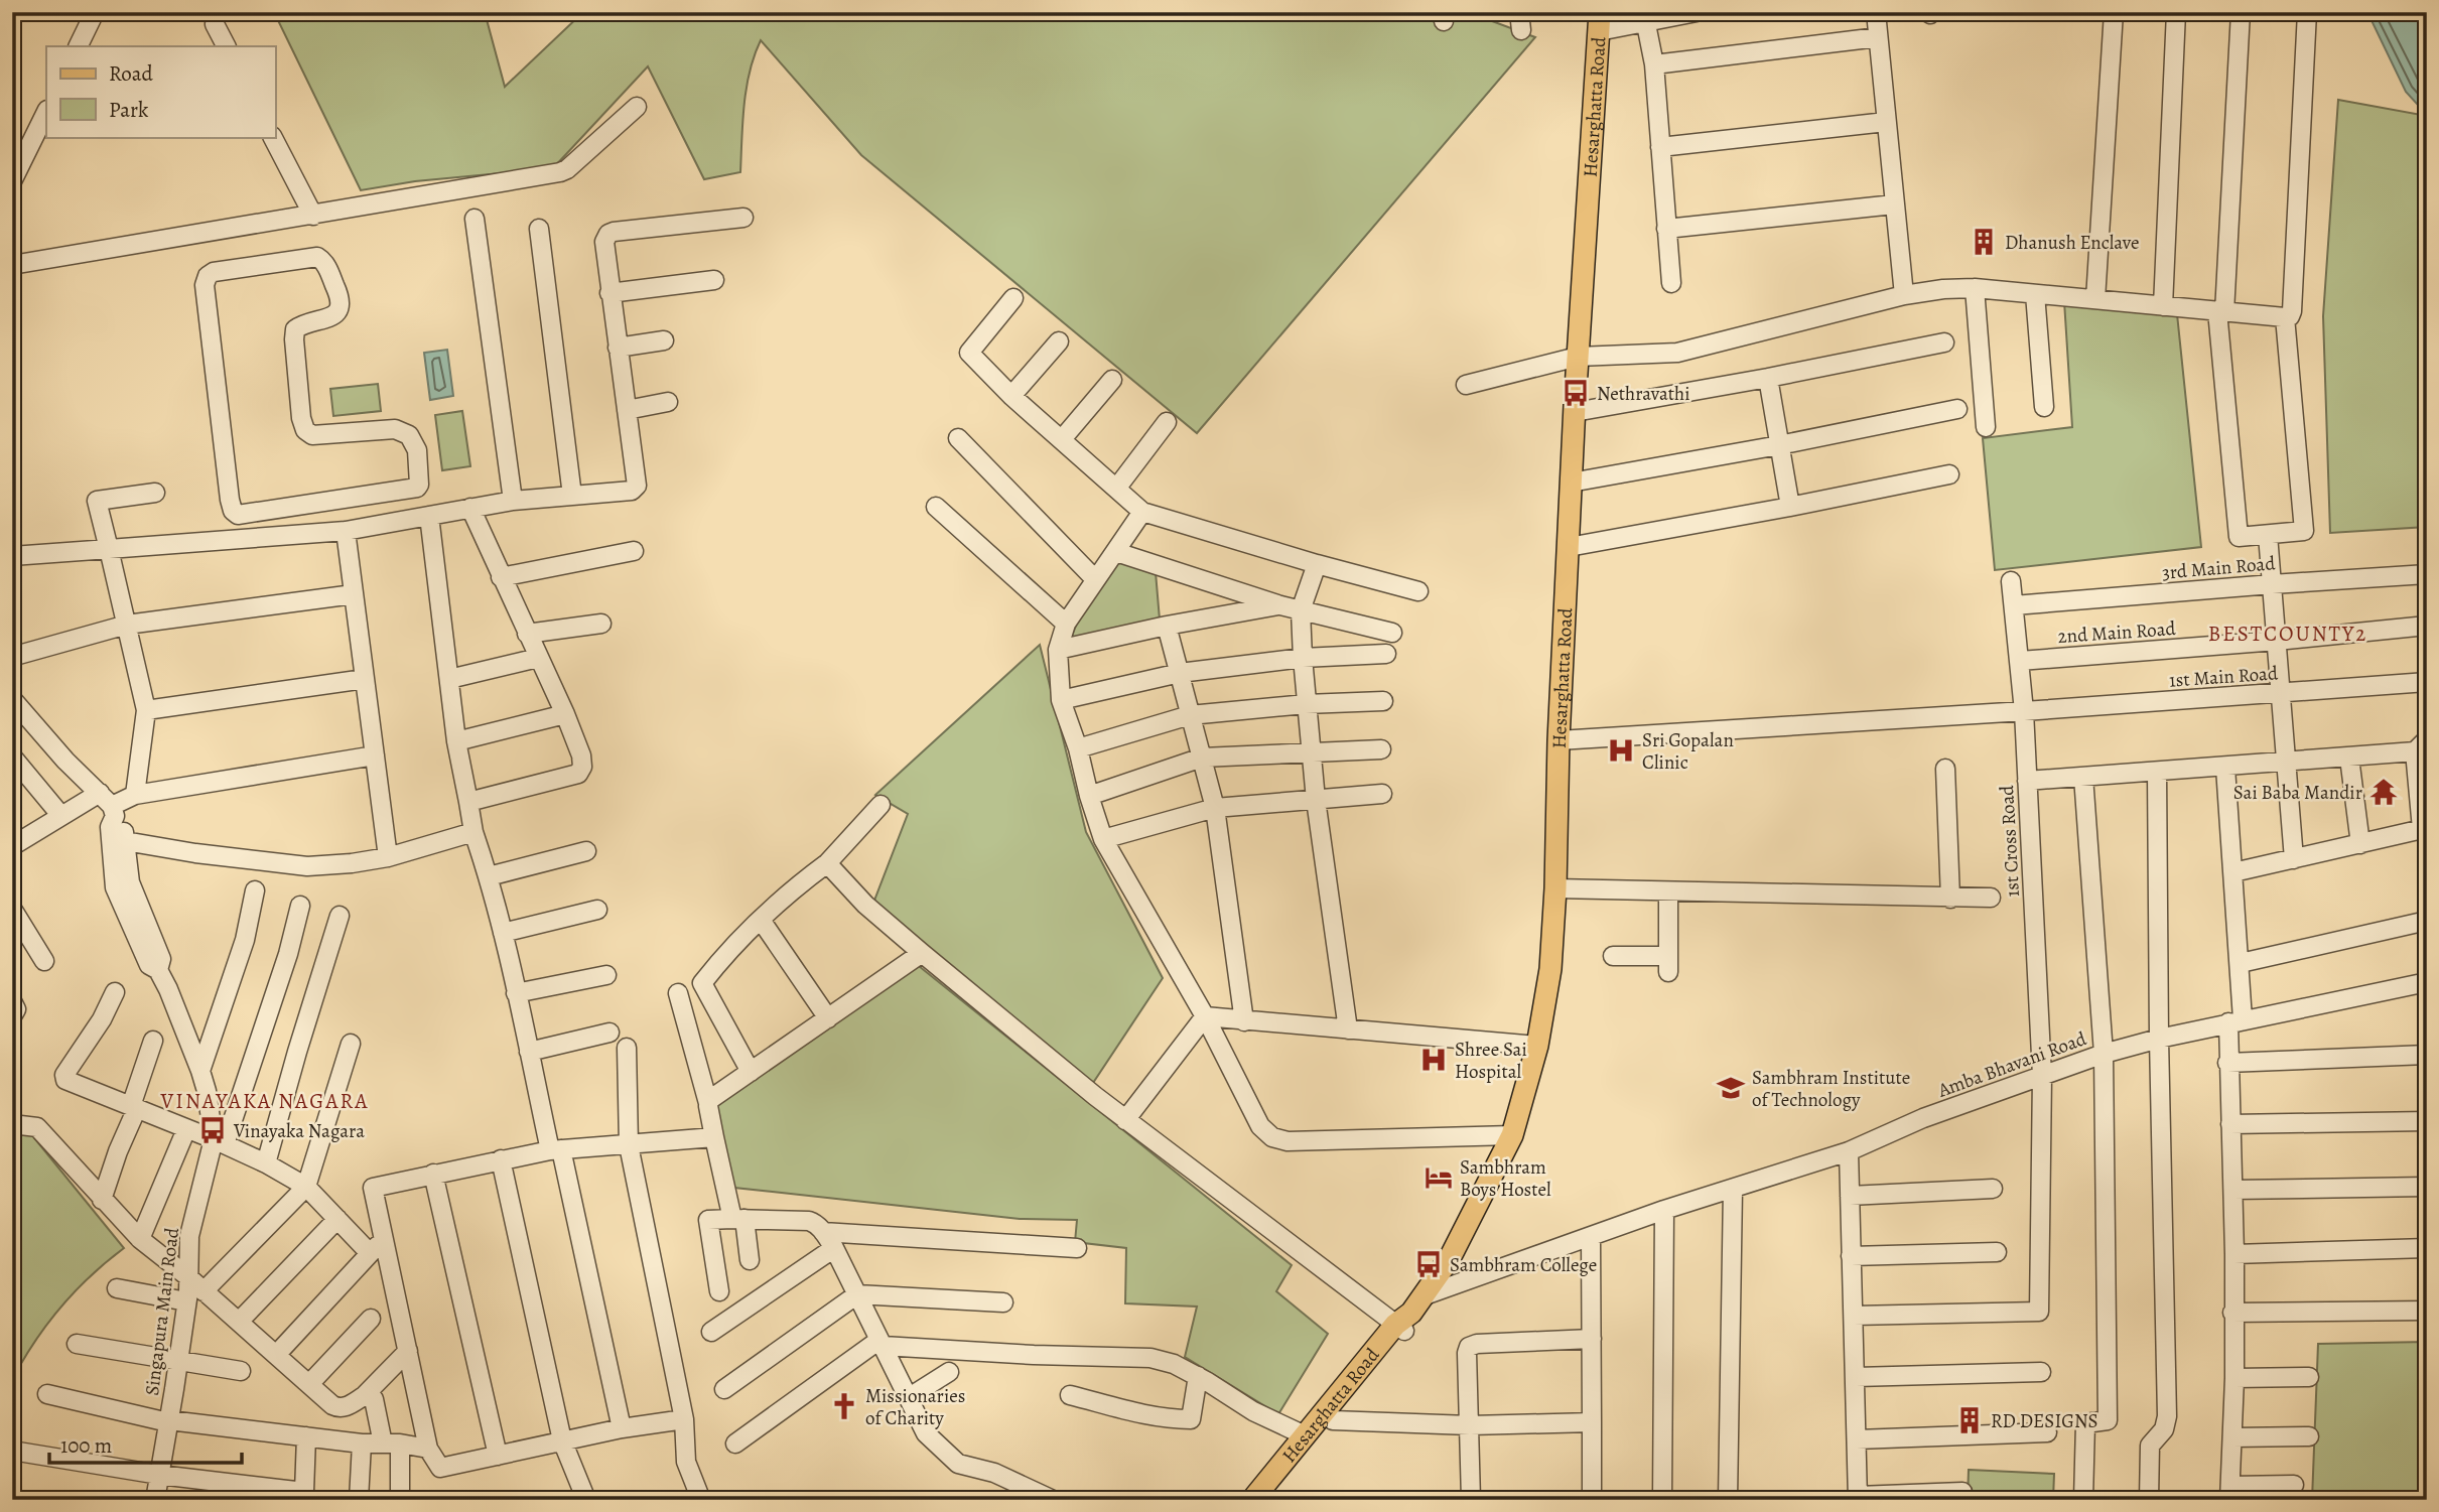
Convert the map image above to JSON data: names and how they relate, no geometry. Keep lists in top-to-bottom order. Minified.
{"streets":{"main road":["Hesarghatta Road"],"street":["3rd Main Road","2nd Main Road","1st Main Road","1st Cross Road","Amba Bhavani Road","Singapura Main Road"]},"crossings":[["Hesarghatta Road","1st Main Road"],["Hesarghatta Road","Amba Bhavani Road"],["3rd Main Road","1st Cross Road"],["2nd Main Road","1st Cross Road"],["1st Main Road","1st Cross Road"],["1st Cross Road","Amba Bhavani Road"]],"districts":["BESTCOUNTY2","VINAYAKA NAGARA"],"places":{"building":["Dhanush Enclave","RD DESIGNS"],"bus stop":["Nethravathi","Vinayaka Nagara","Sambhram College"],"hospital":["Sri Gopalan Clinic","Shree Sai Hospital"],"temple":["Sai Baba Mandir"],"school or university":["Sambhram Institute of Technology"],"hotel":["Sambhram Boys Hostel"],"church":["Missionaries of Charity"]},"legend":["Road","Park"],"scale_bar":"100 m"}
